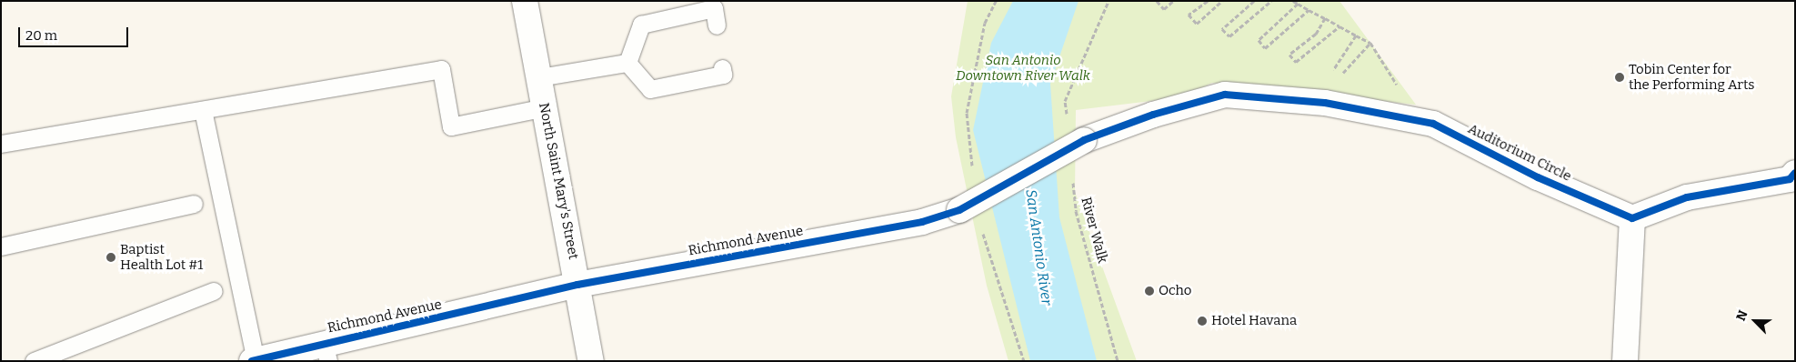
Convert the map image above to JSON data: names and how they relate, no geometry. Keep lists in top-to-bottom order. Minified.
{"streets":{"street":["Auditorium Circle","North Saint Mary's Street","Richmond Avenue"],"path":["River Walk"]},"crossings":[["Auditorium Circle","Richmond Avenue"],["North Saint Mary's Street","Richmond Avenue"]],"water":["San Antonio River"],"parks":["San Antonio Downtown River Walk"],"places":["Tobin Center for the Performing Arts","Baptist Health Lot #1","Ocho","Hotel Havana"],"scale_bar":"20 m","north":"top left"}
